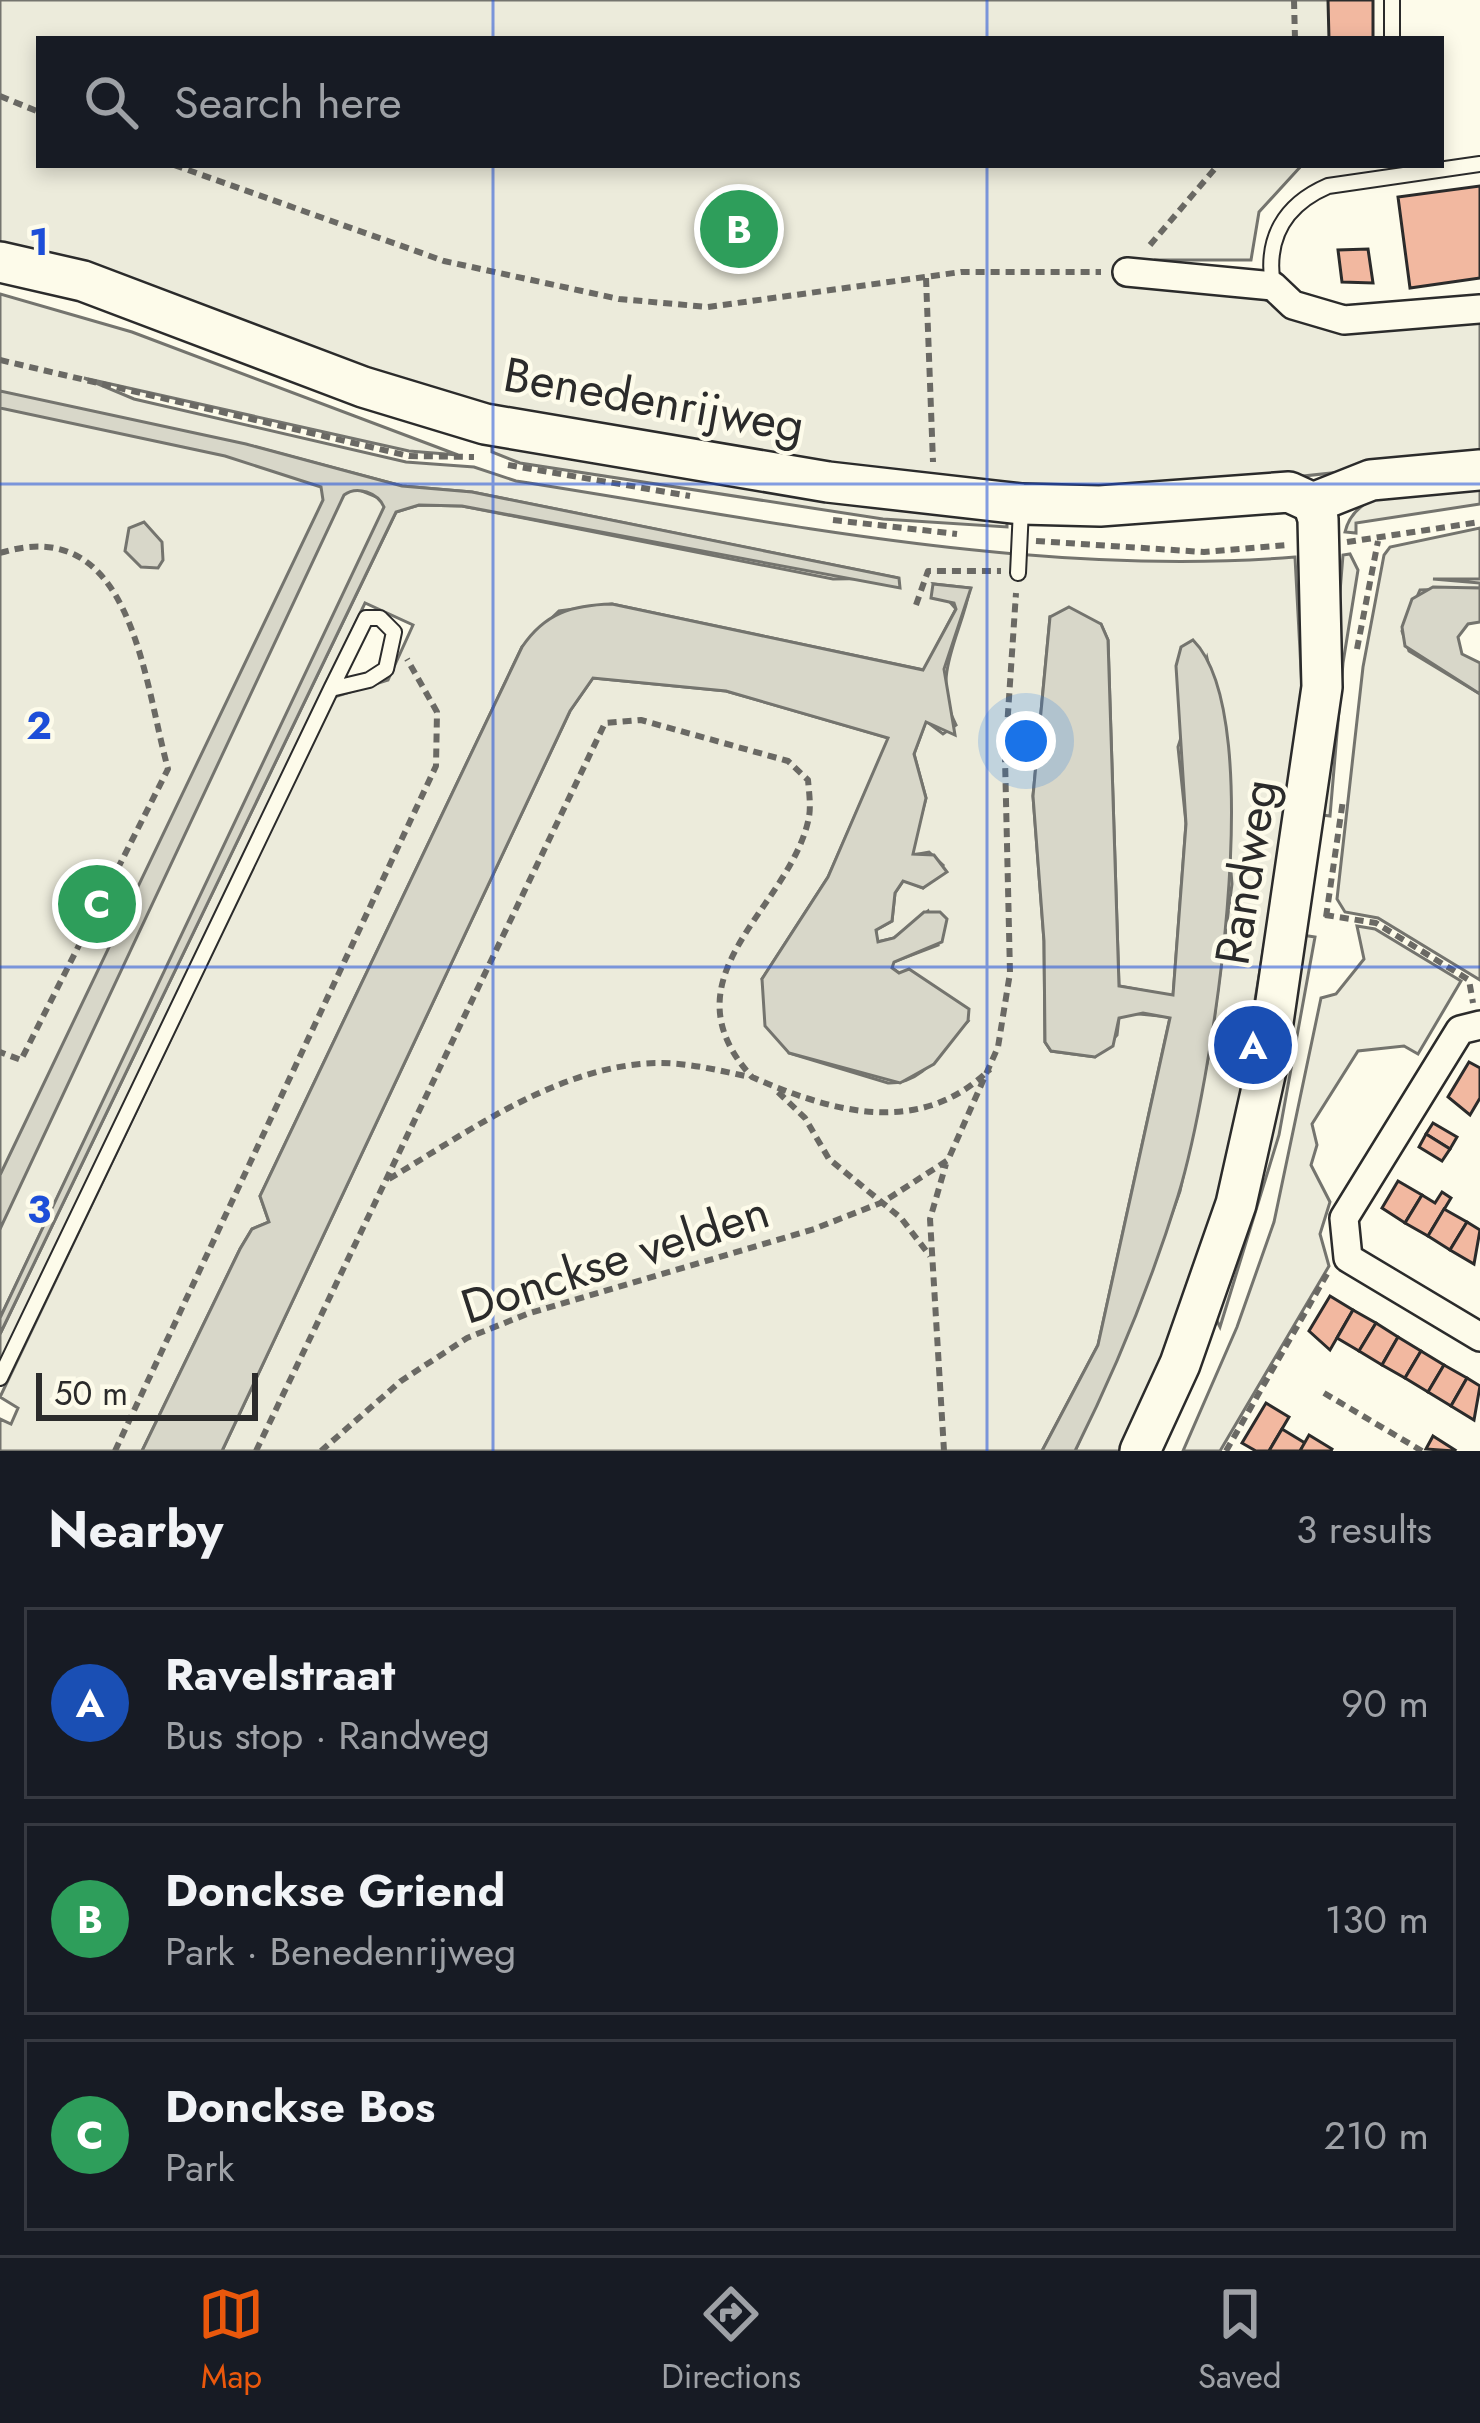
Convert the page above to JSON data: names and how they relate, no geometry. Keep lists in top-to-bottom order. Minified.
{"streets":{"street":["Benedenrijweg","Randweg"],"path":["Donckse velden"]},"crossings":[["Benedenrijweg","Randweg"]],"scale_bar":"50 m","page":{"search":"Search here","pins":["B","C","A"],"scale":"50 m","heading":["Nearby","3 results"],"list":[{"mark":"A","name":"Ravelstraat","note":"Bus stop · Randweg","value":"90 m"},{"mark":"B","name":"Donckse Griend","note":"Park · Benedenrijweg","value":"130 m"},{"mark":"C","name":"Donckse Bos","note":"Park","value":"210 m"}],"nav":["Map","Directions","Saved"]},"grid":{"rows":["1","2","3"]}}
